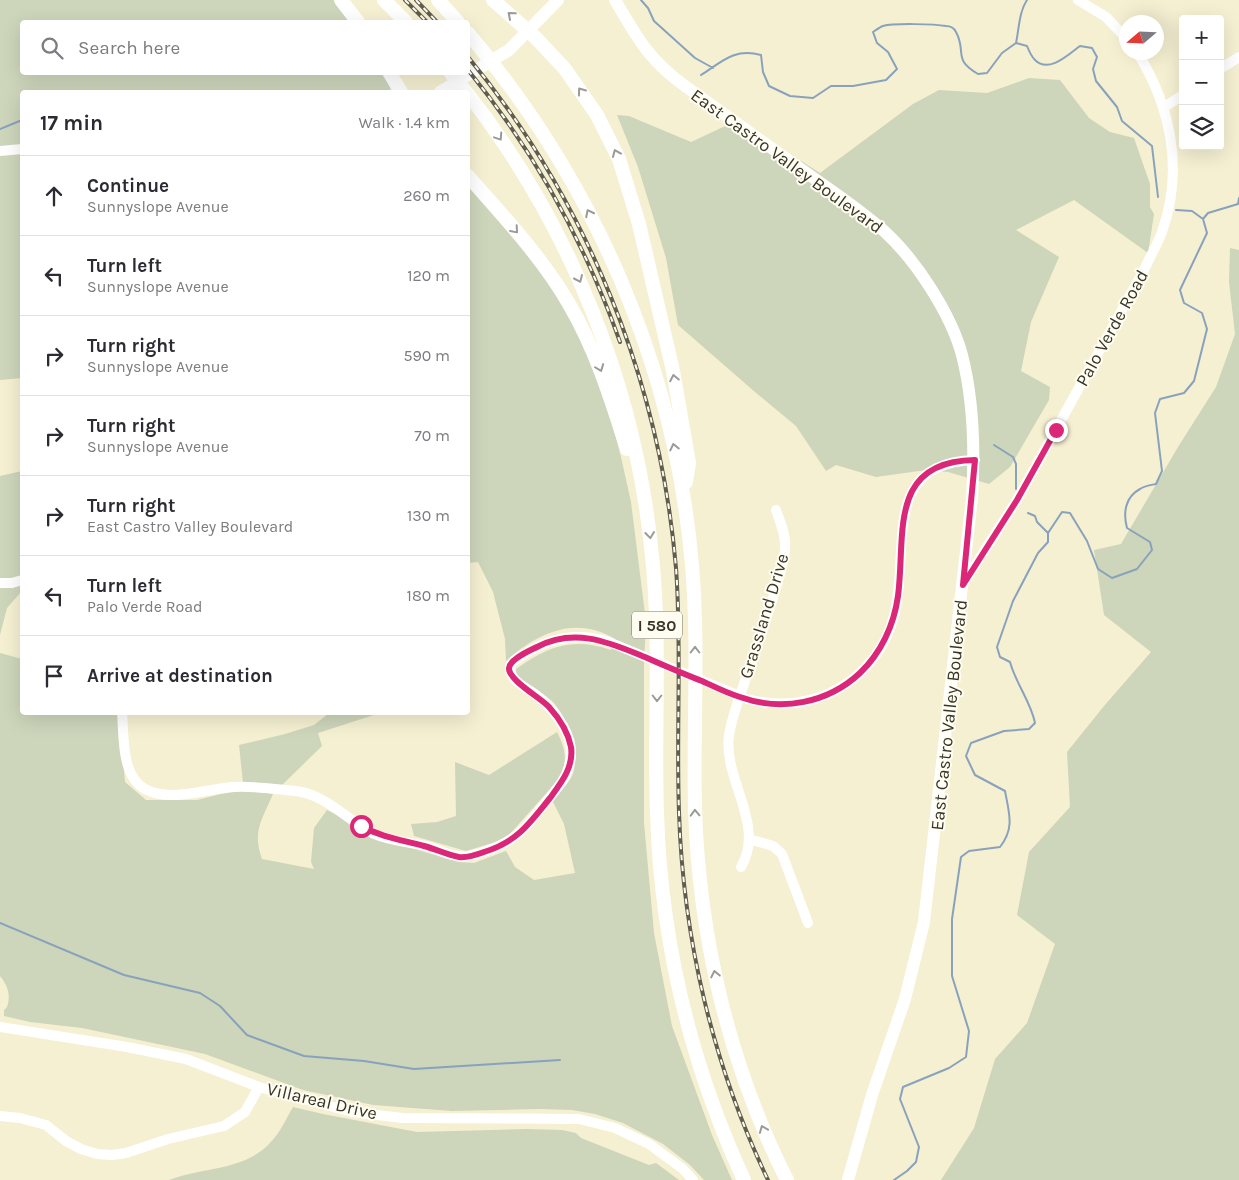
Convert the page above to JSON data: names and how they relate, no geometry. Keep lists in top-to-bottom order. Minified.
{"streets":{"highway":["I 580"],"main road":["East Castro Valley Boulevard"],"street":["Palo Verde Road","Grassland Drive","Villareal Drive"]},"crossings":[["East Castro Valley Boulevard","Palo Verde Road"]],"north":"left","page":{"map_buttons":["+","−"],"search":"Search here","heading":["17 min","Walk · 1.4 km"],"list":[["Continue","Sunnyslope Avenue","260 m"],["Turn left","Sunnyslope Avenue","120 m"],["Turn right","Sunnyslope Avenue","590 m"],["Turn right","Sunnyslope Avenue","70 m"],["Turn right","East Castro Valley Boulevard","130 m"],["Turn left","Palo Verde Road","180 m"],"Arrive at destination"]}}
